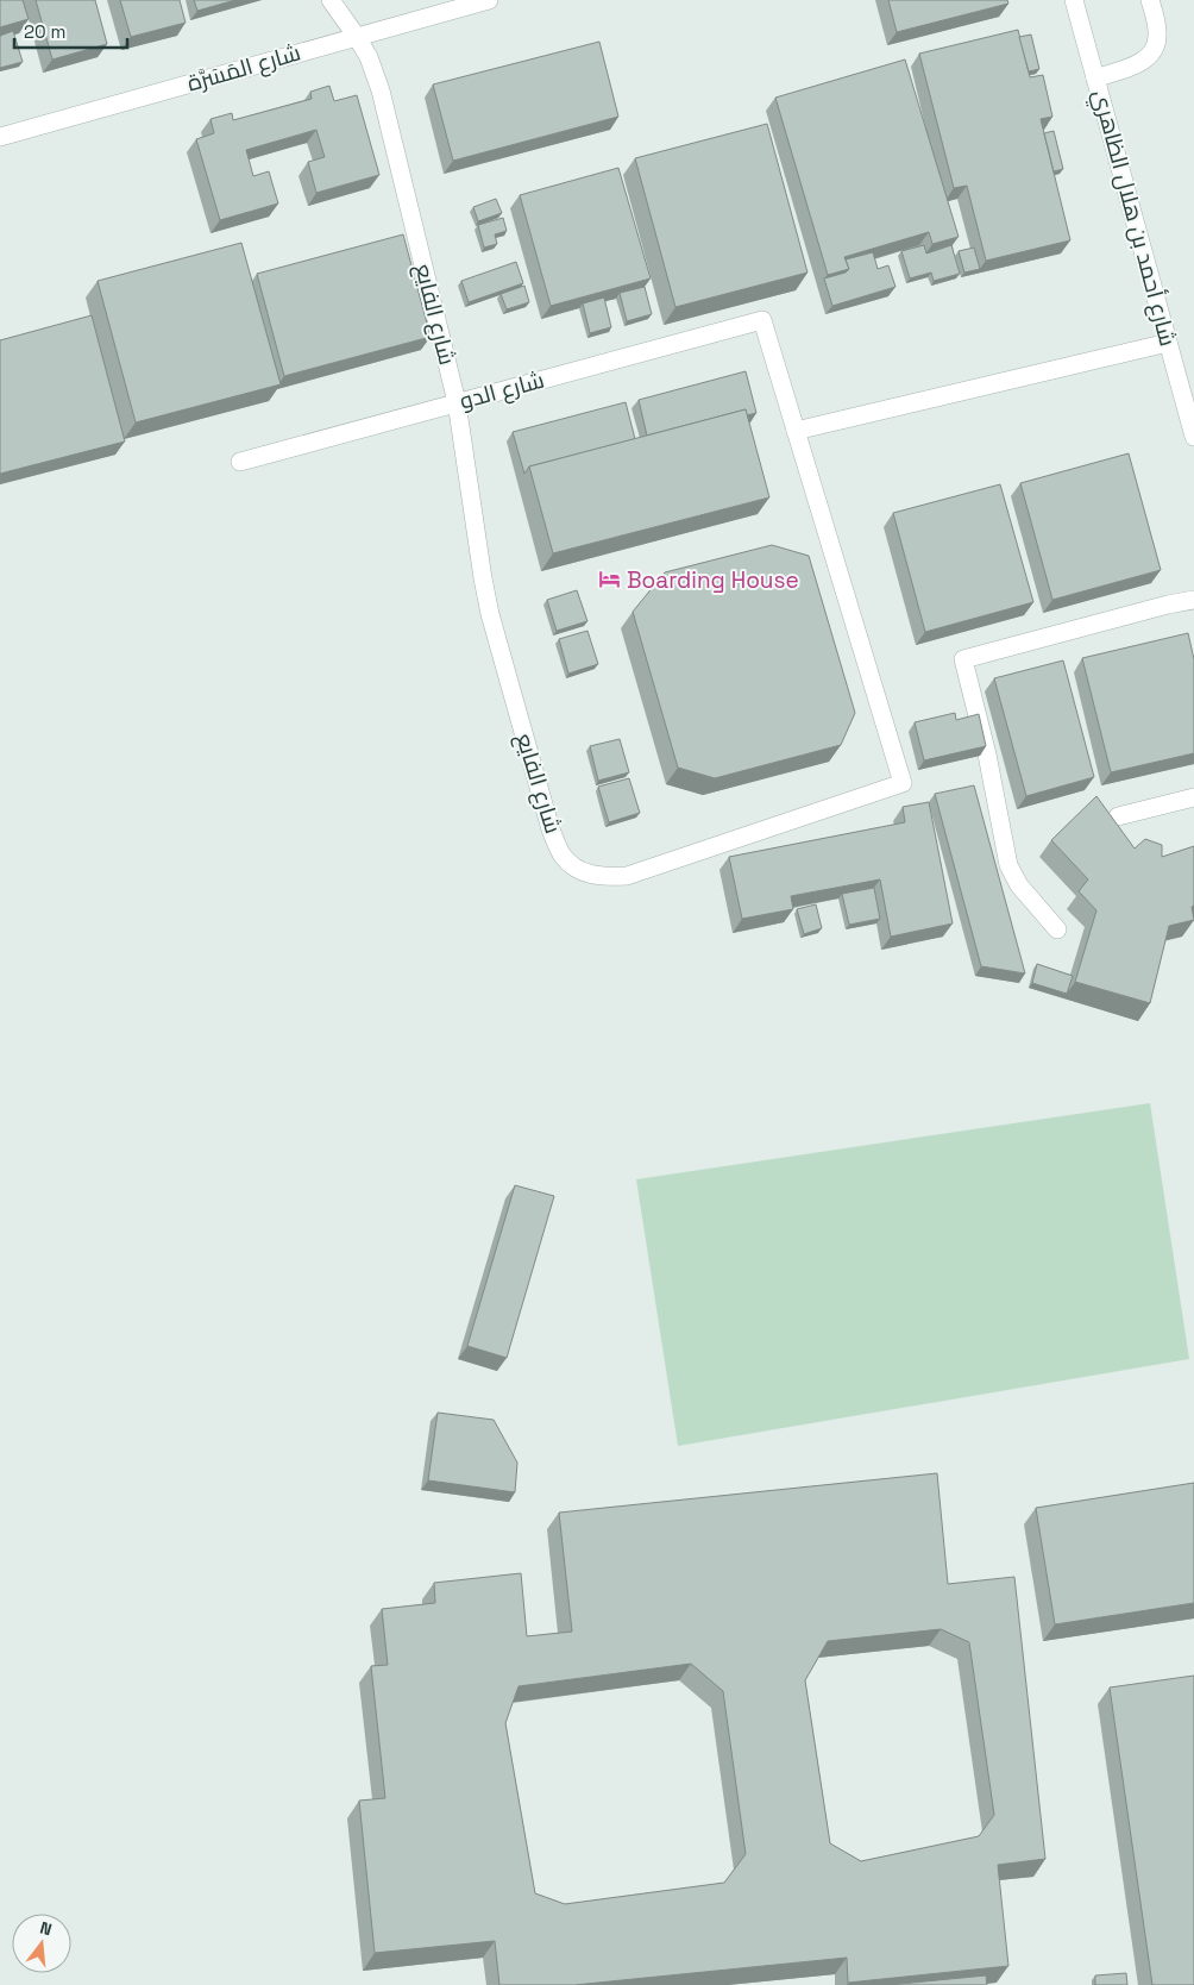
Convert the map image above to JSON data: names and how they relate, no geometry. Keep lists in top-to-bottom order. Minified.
{"streets":{"street":["شارع المَسَرَّة","شارع أحمد بن هلال الظاهري","شارع الفايع","شارع الدو"]},"crossings":[["شارع المَسَرَّة","شارع الفايع"],["شارع الفايع","شارع الدو"]],"places":{"hotel":["Boarding House"]},"scale_bar":"20 m","north":"top"}
